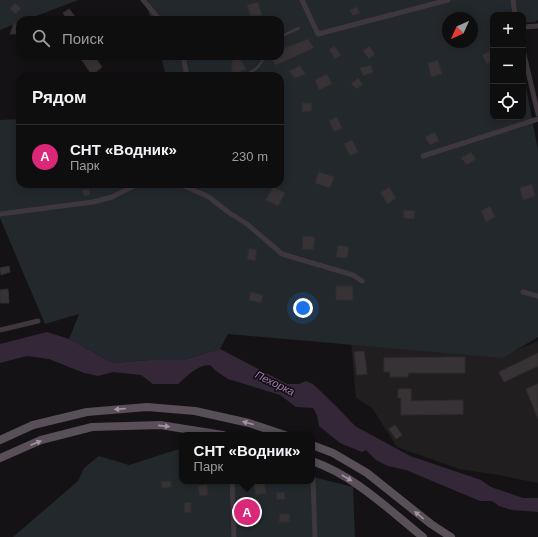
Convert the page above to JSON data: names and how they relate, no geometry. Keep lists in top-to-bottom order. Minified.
{"water":["Пехорка"],"north":"bottom left","page":{"map_buttons":["+","−"],"search":"Поиск","heading":"Рядом","list":[{"mark":"A","name":"СНТ «Водник»","note":"Парк","value":"230 m"}],"popup":["СНТ «Водник»","Парк"],"pins":"A"}}
